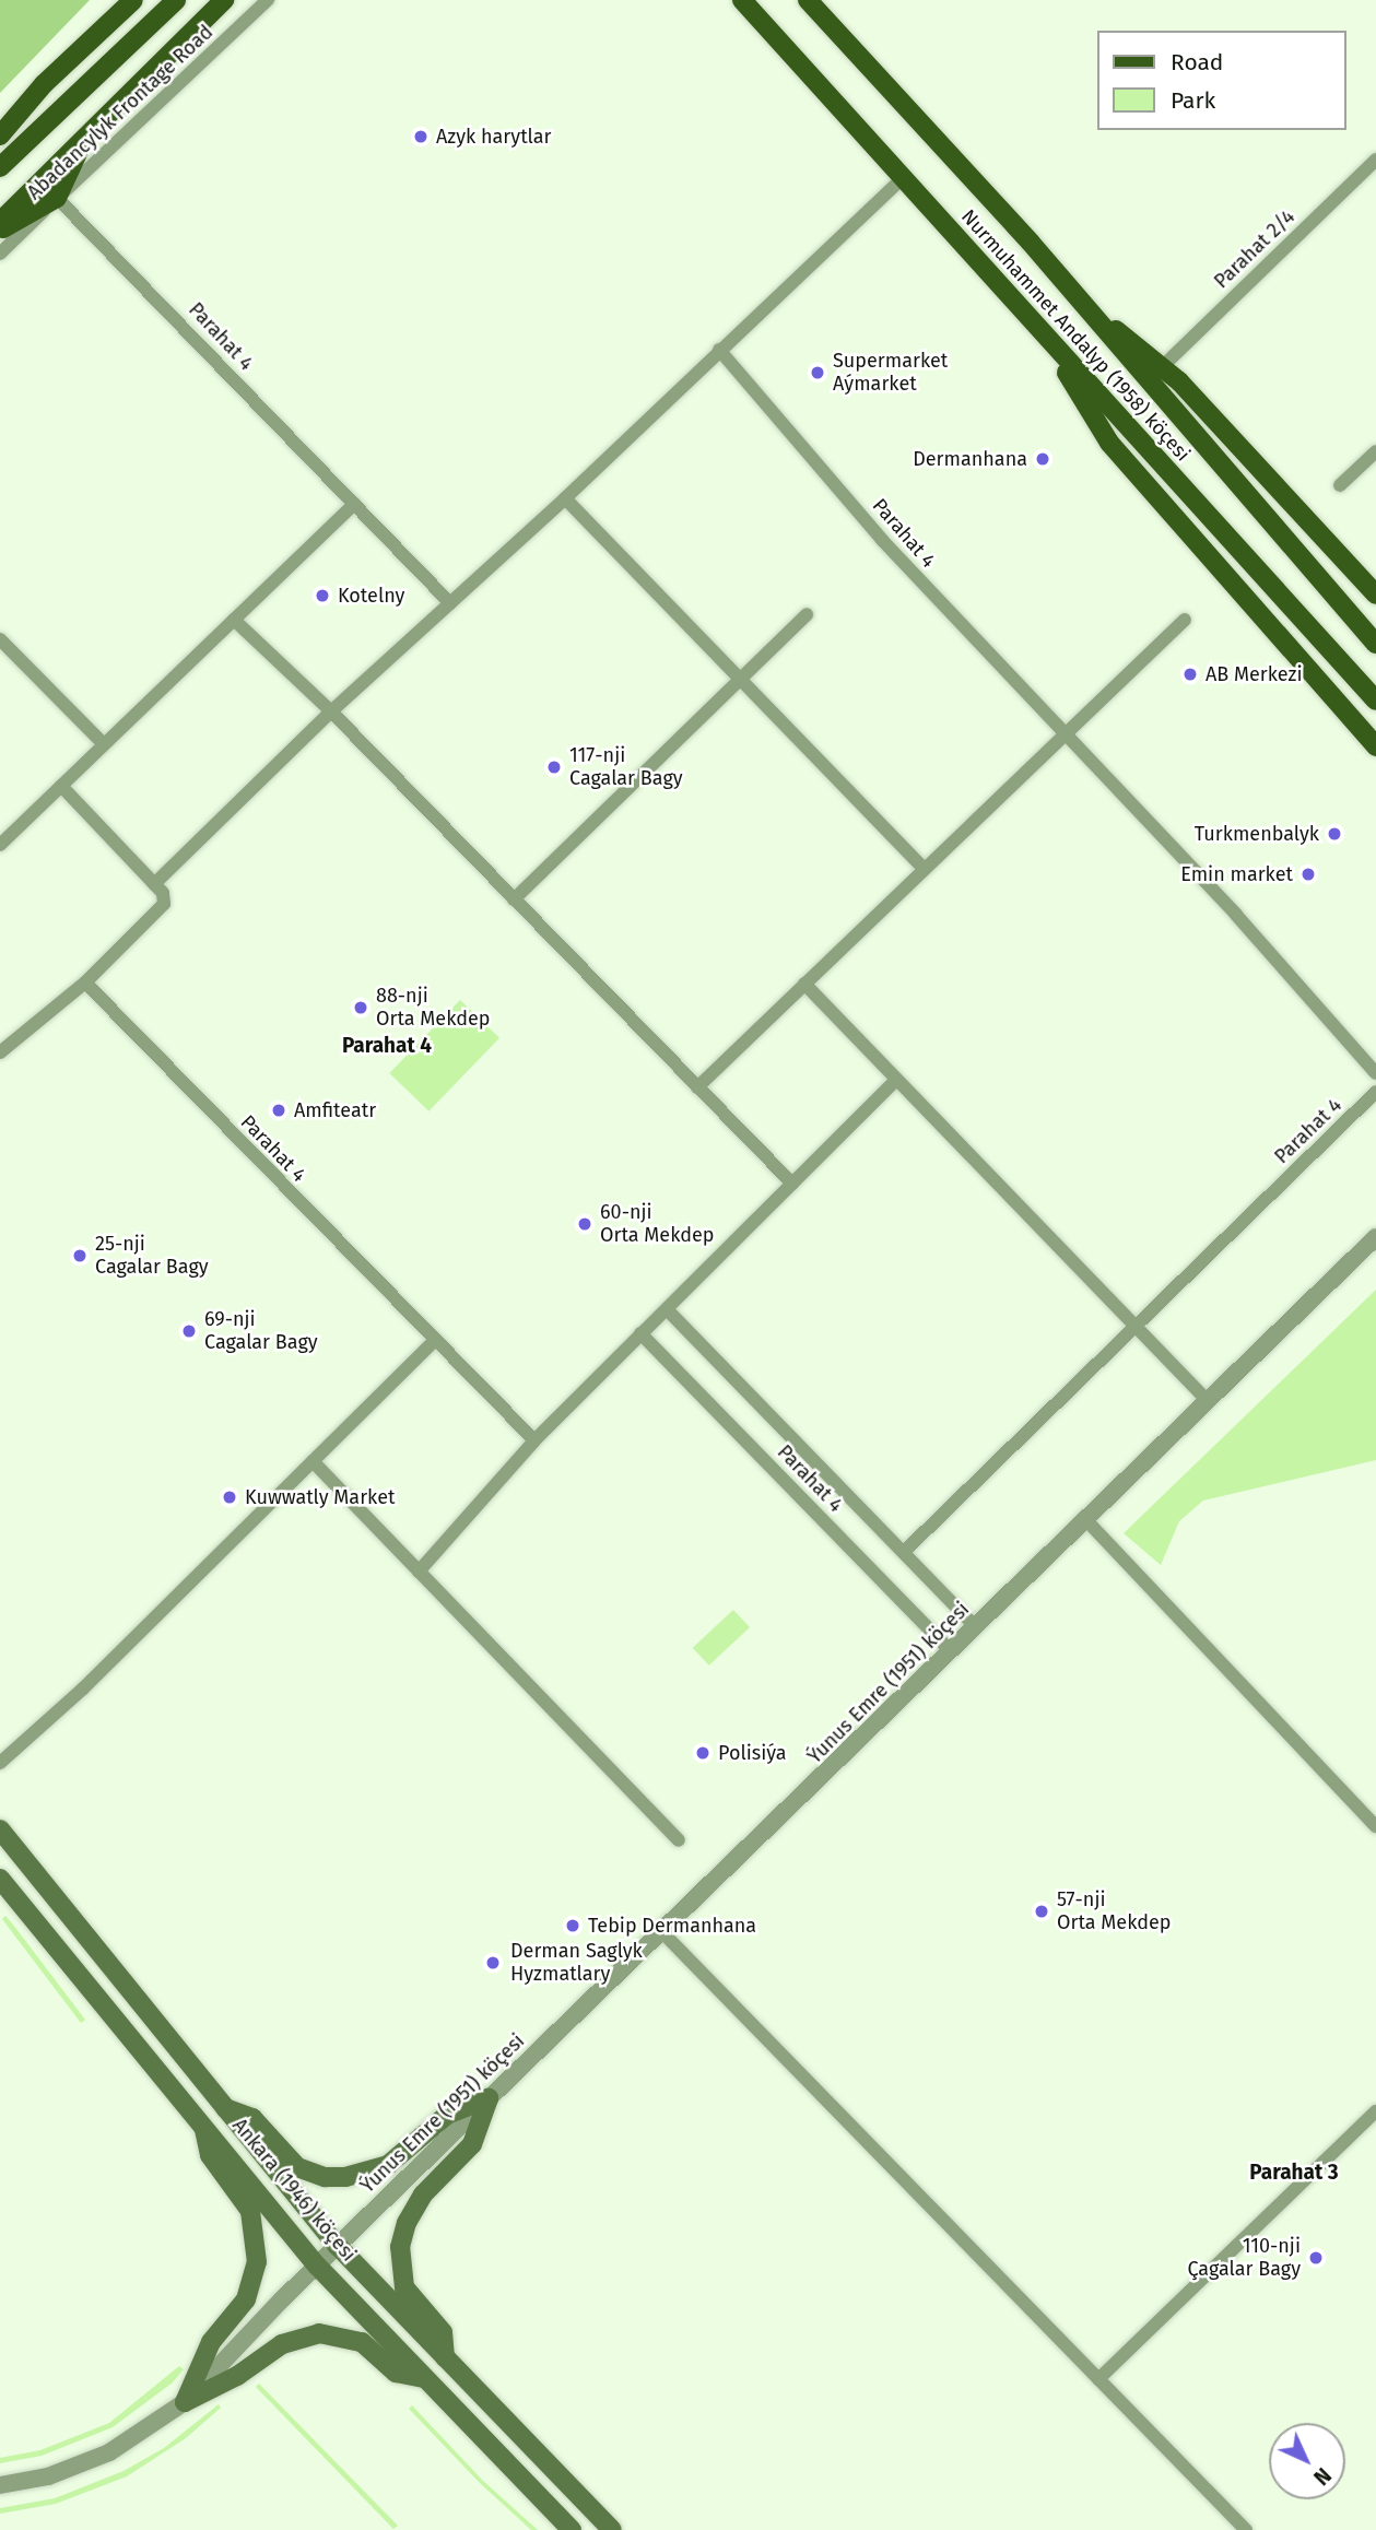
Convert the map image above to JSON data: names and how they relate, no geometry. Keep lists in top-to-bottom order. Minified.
{"streets":{"main road":["Nurmuhammet Andalyp (1958) köçesi","Ankara (1946) köçesi"],"street":["Abadancylyk Frontage Road","Parahat 2/4","Parahat 4","Ýunus Emre (1951) köçesi"]},"crossings":[["Abadancylyk Frontage Road","Parahat 4"],["Parahat 4","Ýunus Emre (1951) köçesi"],["Ýunus Emre (1951) köçesi","Ankara (1946) köçesi"]],"districts":["Parahat 4","Parahat 3"],"places":["Azyk harytlar","Supermarket Aýmarket","Dermanhana","Kotelny","AB Merkezi","117-nji Cagalar Bagy","Turkmenbalyk","Emin market","88-nji Orta Mekdep","Amfiteatr","60-nji Orta Mekdep","25-nji Cagalar Bagy","69-nji Cagalar Bagy","Kuwwatly Market","Polisiýa","57-nji Orta Mekdep","Tebip Dermanhana","Derman Saglyk Hyzmatlary","110-nji Çagalar Bagy"],"legend":["Road","Park"],"north":"bottom right"}
